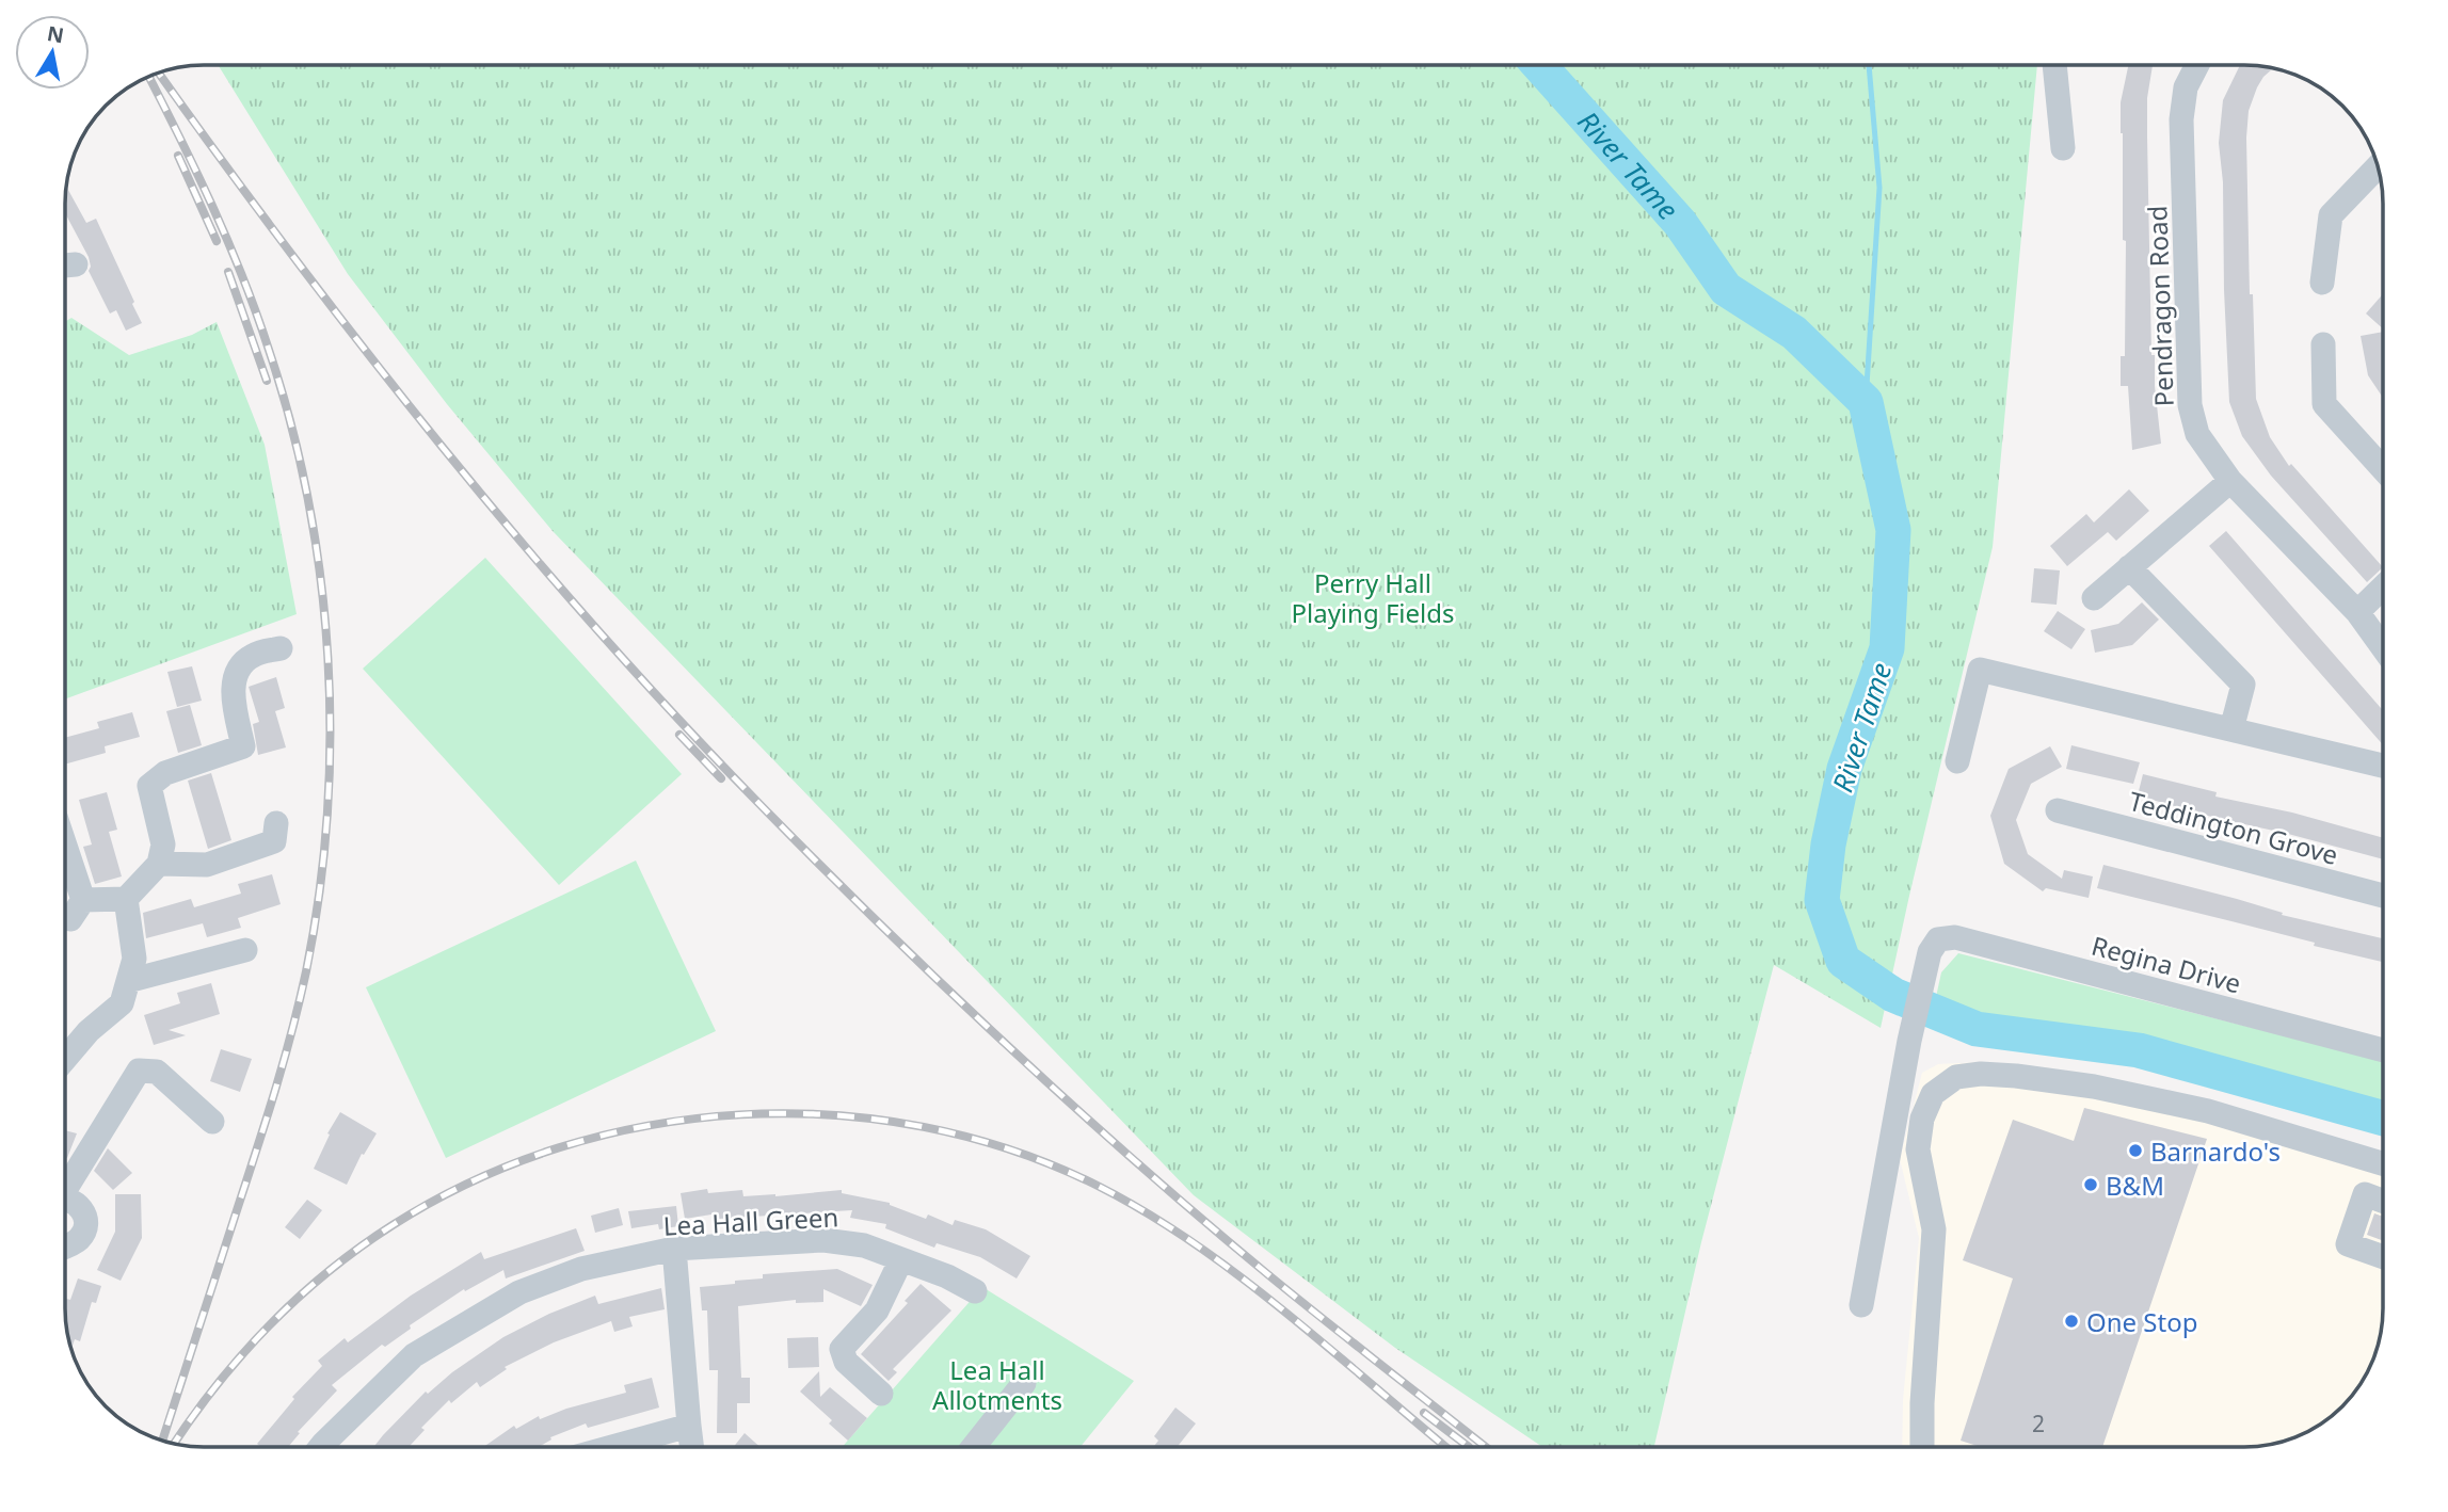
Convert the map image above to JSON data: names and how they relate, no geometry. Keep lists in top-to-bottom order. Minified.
{"streets":{"street":["Pendragon Road","Teddington Grove","Regina Drive","Lea Hall Green"]},"water":["River Tame"],"parks":["Perry Hall Playing Fields","Lea Hall Allotments"],"places":["Barnardo's","B&M","One Stop"],"house_numbers":["2"],"north":"top"}
